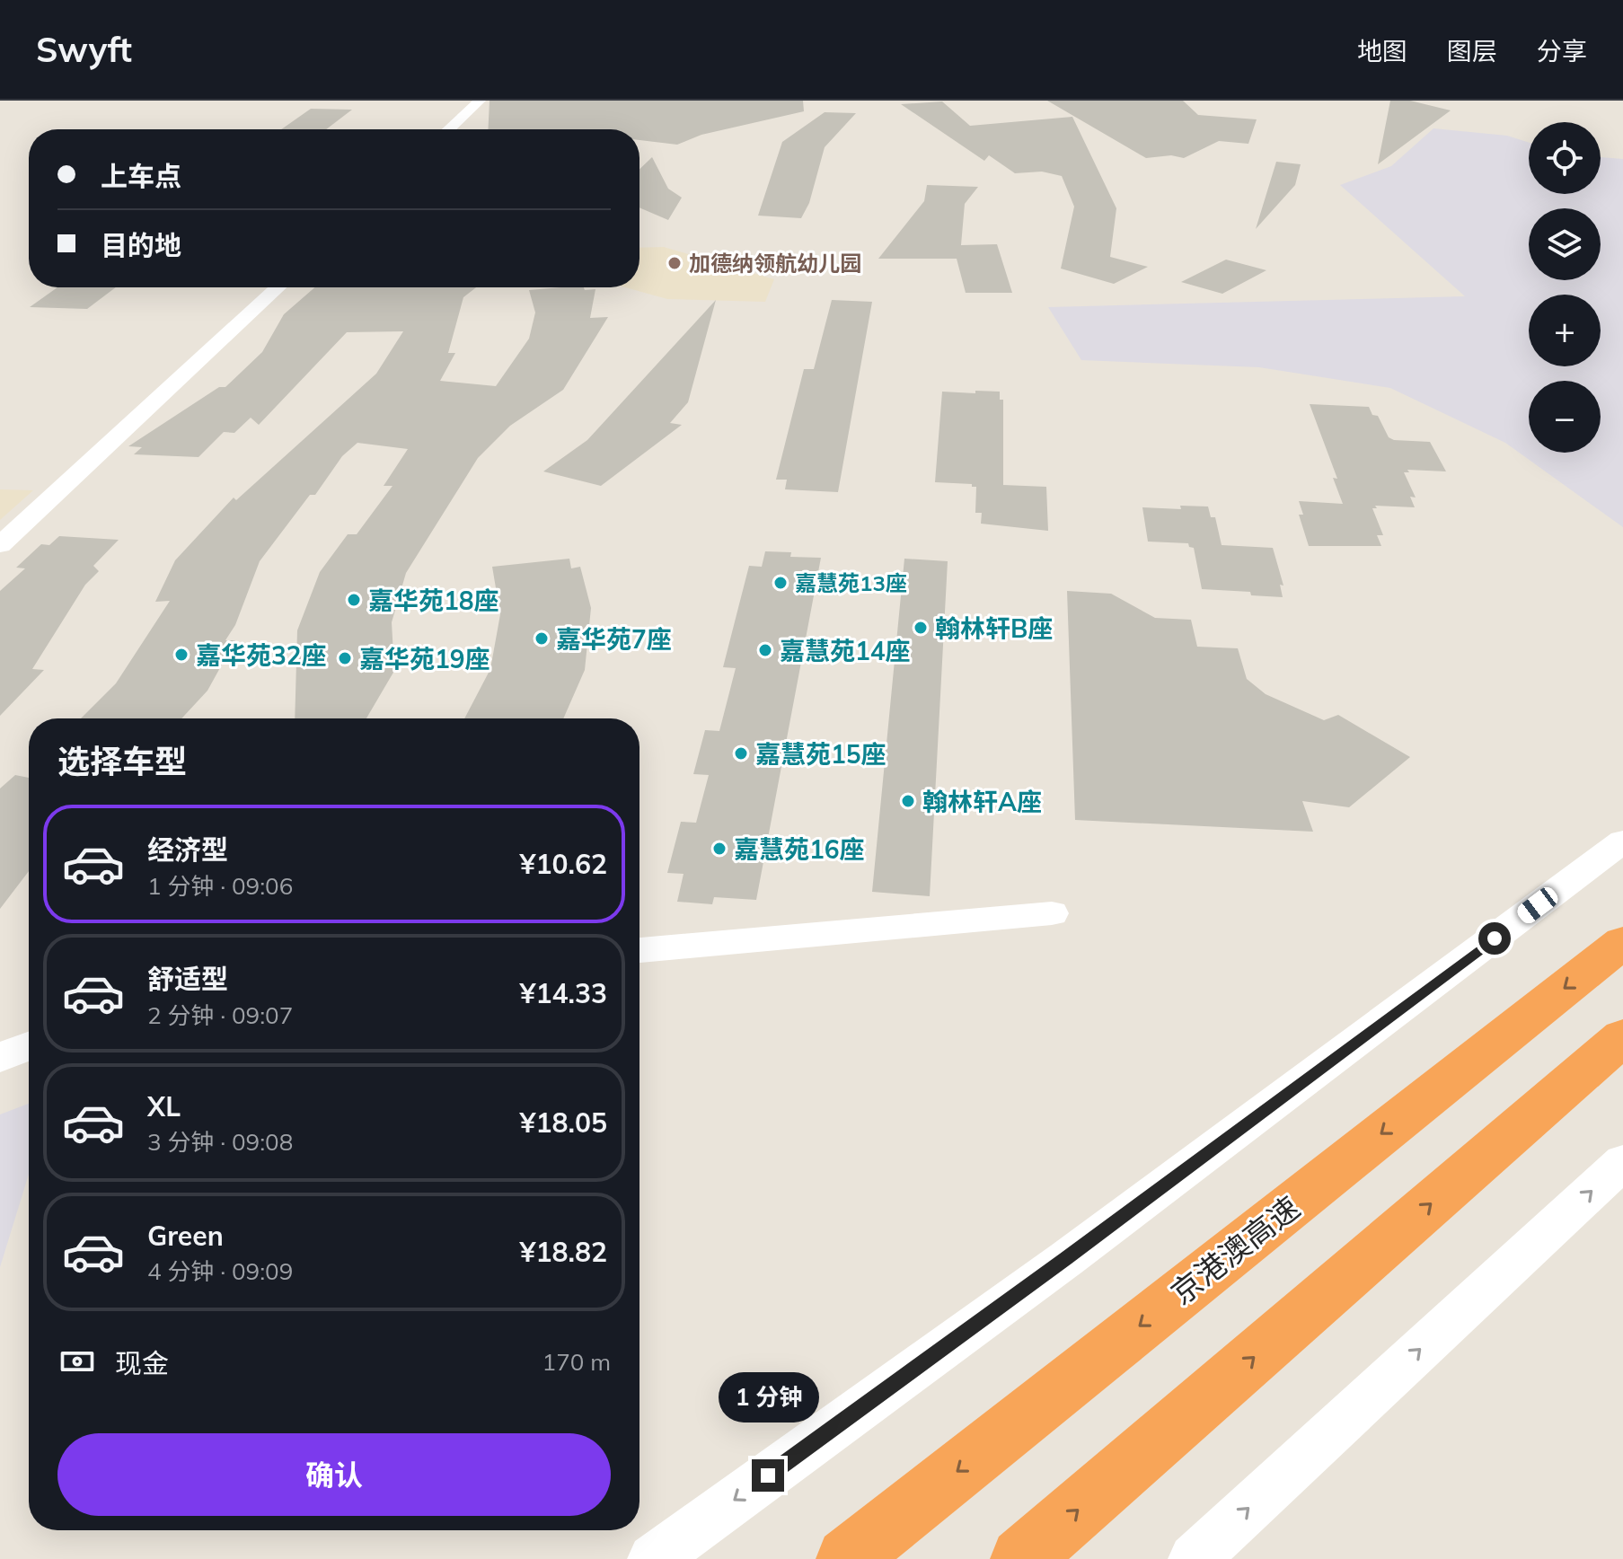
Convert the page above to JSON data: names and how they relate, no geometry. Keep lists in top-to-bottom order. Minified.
{"streets":{"highway":["京港澳高速"]},"places":["加德纳领航幼儿园","嘉慧苑13座","嘉华苑18座","翰林轩B座","嘉华苑7座","嘉慧苑14座","嘉华苑32座","嘉华苑19座","嘉慧苑15座","翰林轩A座","嘉慧苑16座"],"page":{"header":"Swyft","nav":["地图","图层","分享"],"map_buttons":["+","−"],"banner":["上车点","目的地"],"heading":"选择车型","list":[{"name":"经济型","note":"1 分钟 · 09:06","value":"¥10.62"},{"name":"舒适型","note":"2 分钟 · 09:07","value":"¥14.33"},{"name":"XL","note":"3 分钟 · 09:08","value":"¥18.05"},{"name":"Green","note":"4 分钟 · 09:09","value":"¥18.82"}],"pay":["现金","170 m"],"bubble":"1 分钟","buttons":"确认"}}
